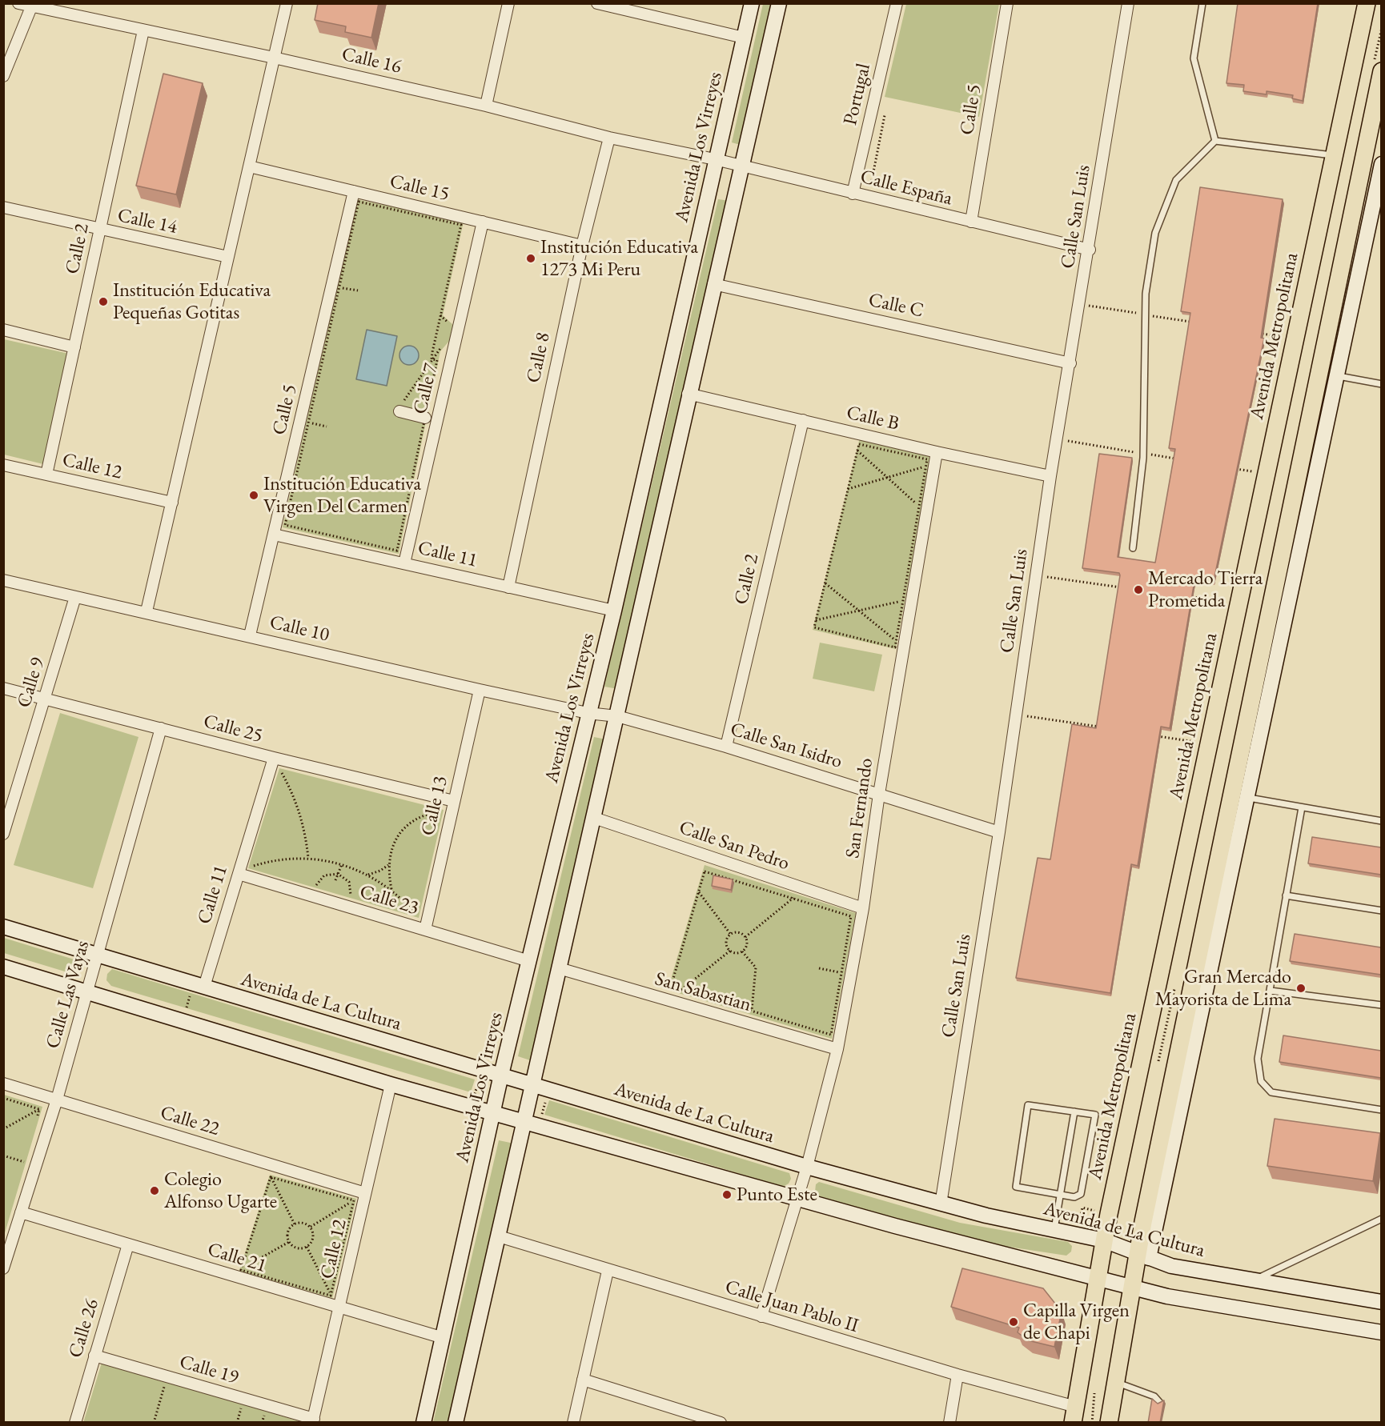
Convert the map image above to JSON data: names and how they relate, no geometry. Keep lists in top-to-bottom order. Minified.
{"streets":{"main road":["Avenida Los Virreyes","Avenida Metropolitana","Avenida de La Cultura"],"street":["Calle 16","Portugal","Calle 5","Calle 15","Calle España","Calle San Luis","Calle 14","Calle 2","Calle C","Calle 8","Calle 7","Calle B","Calle 12","Calle 11","Calle 10","Calle 9","Calle 25","Calle San Isidro","Calle 13","San Fernando","Calle San Pedro","Calle 23","San Sabastian","Calle Las Vayas","Calle 22","Calle 21","Calle Juan Pablo II","Calle 26","Calle 19"]},"crossings":[["Calle 16","Avenida Los Virreyes"],["Calle 16","Calle España"],["Calle 16","Calle 2"],["Calle 16","Calle 8"],["Portugal","Calle España"],["Calle 5","Calle 15"],["Calle 5","Calle España"],["Calle 5","Calle 11"],["Calle 5","Calle 10"],["Avenida Los Virreyes","Calle España"],["Avenida Los Virreyes","Calle 11"],["Avenida Los Virreyes","Calle 10"],["Avenida Los Virreyes","Calle San Isidro"],["Avenida Los Virreyes","Calle 23"],["Avenida Los Virreyes","Avenida de La Cultura"],["Avenida Los Virreyes","Calle 21"],["Calle 15","Calle 8"],["Calle 15","Calle 7"],["Calle España","Calle San Luis"],["Calle San Luis","Calle C"],["Calle San Luis","Calle B"],["Calle San Luis","Calle San Isidro"],["Calle San Luis","Avenida de La Cultura"],["Calle 14","Calle 2"],["Calle 2","Calle B"],["Calle 2","Calle 12"],["Calle 2","Calle San Isidro"],["Avenida Metropolitana","Avenida de La Cultura"],["Avenida Metropolitana","Calle Juan Pablo II"],["Calle 8","Calle 11"],["Calle 7","Calle 11"],["Calle B","San Fernando"],["Calle 12","Calle 22"],["Calle 12","Calle 21"],["Calle 12","Calle 19"],["Calle 11","Calle 25"],["Calle 11","Calle 23"],["Calle 11","Avenida de La Cultura"],["Calle 10","Calle 9"],["Calle 10","Calle San Isidro"],["Calle 10","Calle 13"],["Calle 9","Calle 25"],["Calle 25","Calle 13"],["Calle 25","Calle Las Vayas"],["Calle San Isidro","San Fernando"],["Calle 13","Calle 23"],["San Fernando","Calle San Pedro"],["San Fernando","San Sabastian"],["San Fernando","Avenida de La Cultura"],["San Fernando","Calle Juan Pablo II"],["Calle Las Vayas","Avenida de La Cultura"],["Calle Las Vayas","Calle 22"],["Calle Las Vayas","Calle 21"],["Calle 21","Calle 26"],["Calle 26","Calle 19"]],"places":["Institución Educativa 1273 Mi Peru","Institución Educativa Pequeñas Gotitas","Institución Educativa Virgen Del Carmen","Mercado Tierra Prometida","Gran Mercado Mayorista de Lima","Colegio Alfonso Ugarte","Punto Este","Capilla Virgen de Chapi"]}
